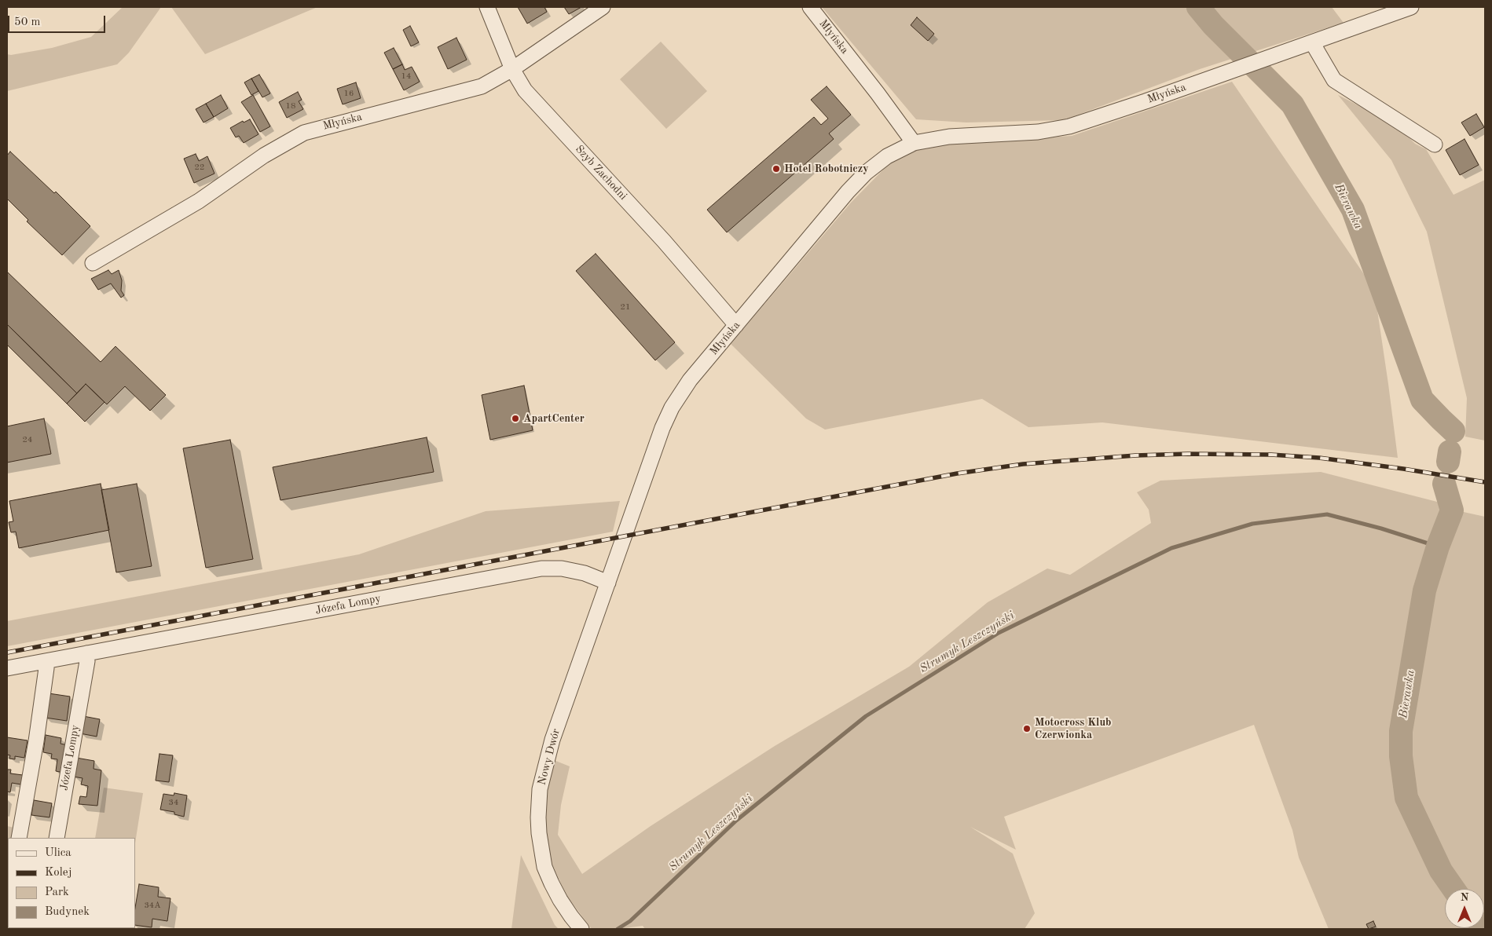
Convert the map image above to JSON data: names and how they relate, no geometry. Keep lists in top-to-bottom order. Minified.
{"streets":{"street":["Młyńska","Szyb Zachodni","Józefa Lompy","Nowy Dwór"]},"crossings":[["Młyńska","Szyb Zachodni"],["Młyńska","Józefa Lompy"],["Młyńska","Nowy Dwór"],["Józefa Lompy","Nowy Dwór"]],"water":["Bierawka","Strumyk Leszczyński"],"places":["Hotel Robotniczy","ApartCenter","Motocross Klub Czerwionka"],"house_numbers":["14","16","18","22","21","24","34","34A"],"legend":["Ulica","Kolej","Park","Budynek"],"scale_bar":"50 m","north":"top"}
